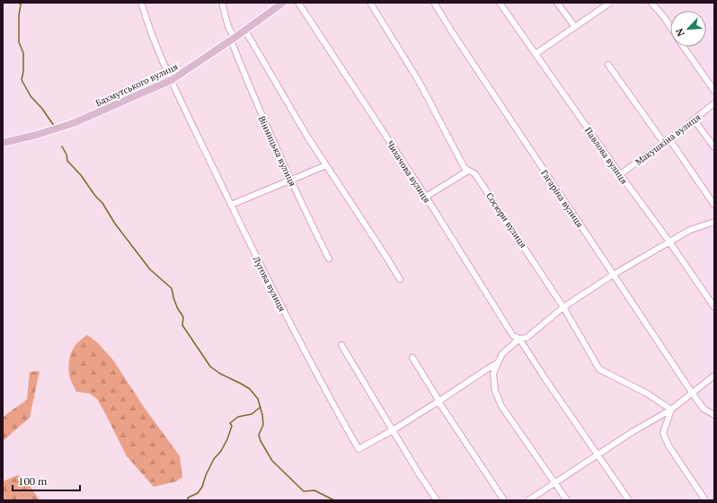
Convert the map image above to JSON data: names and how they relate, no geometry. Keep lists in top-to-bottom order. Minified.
{"streets":{"main road":["Бахмутського вулиця"],"street":["Макушкіна вулиця","Вінницька вулиця","Павлова вулиця","Чихачова вулиця","Гагаріна вулиця","Сосюри вулиця","Лугова вулиця"]},"crossings":[["Бахмутського вулиця","Вінницька вулиця"],["Бахмутського вулиця","Лугова вулиця"],["Макушкіна вулиця","Павлова вулиця"]],"scale_bar":"100 m","north":"bottom left"}
